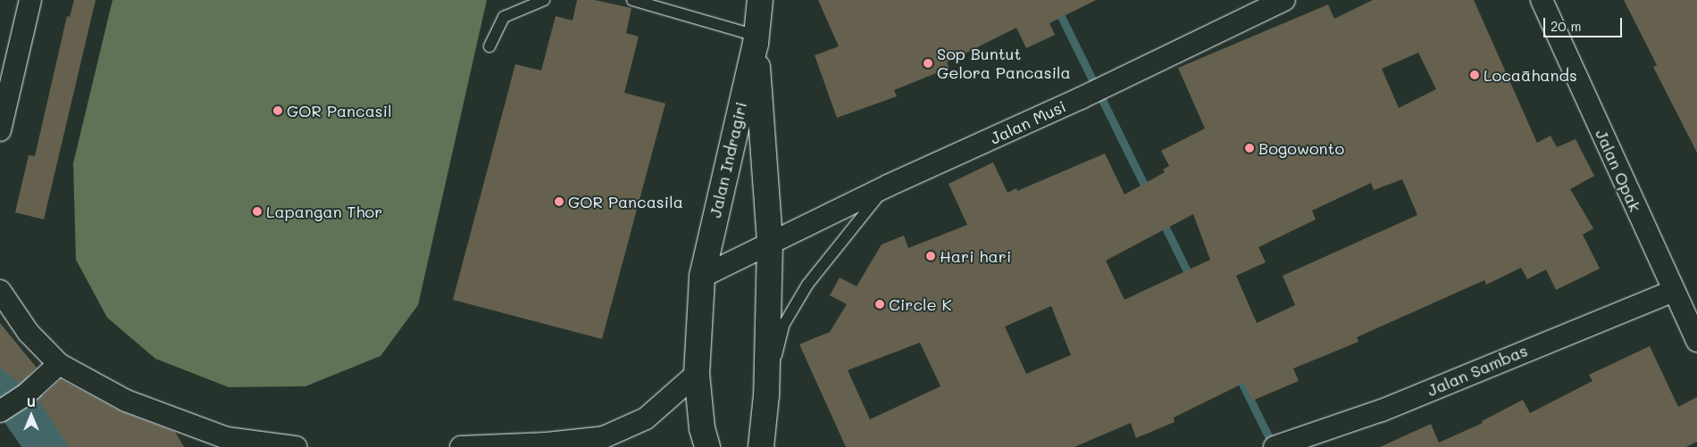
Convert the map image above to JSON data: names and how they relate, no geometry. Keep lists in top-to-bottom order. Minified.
{"streets":{"street":["Jalan Musi","Jalan Indragiri","Jalan Opak","Jalan Sambas"]},"crossings":[["Jalan Musi","Jalan Indragiri"],["Jalan Opak","Jalan Sambas"]],"places":["Sop Buntut Gelora Pancasila","Locaāhands","GOR Pancasil","Bogowonto","GOR Pancasila","Lapangan Thor","Hari hari","Circle K"],"scale_bar":"20 m","north":"top"}
